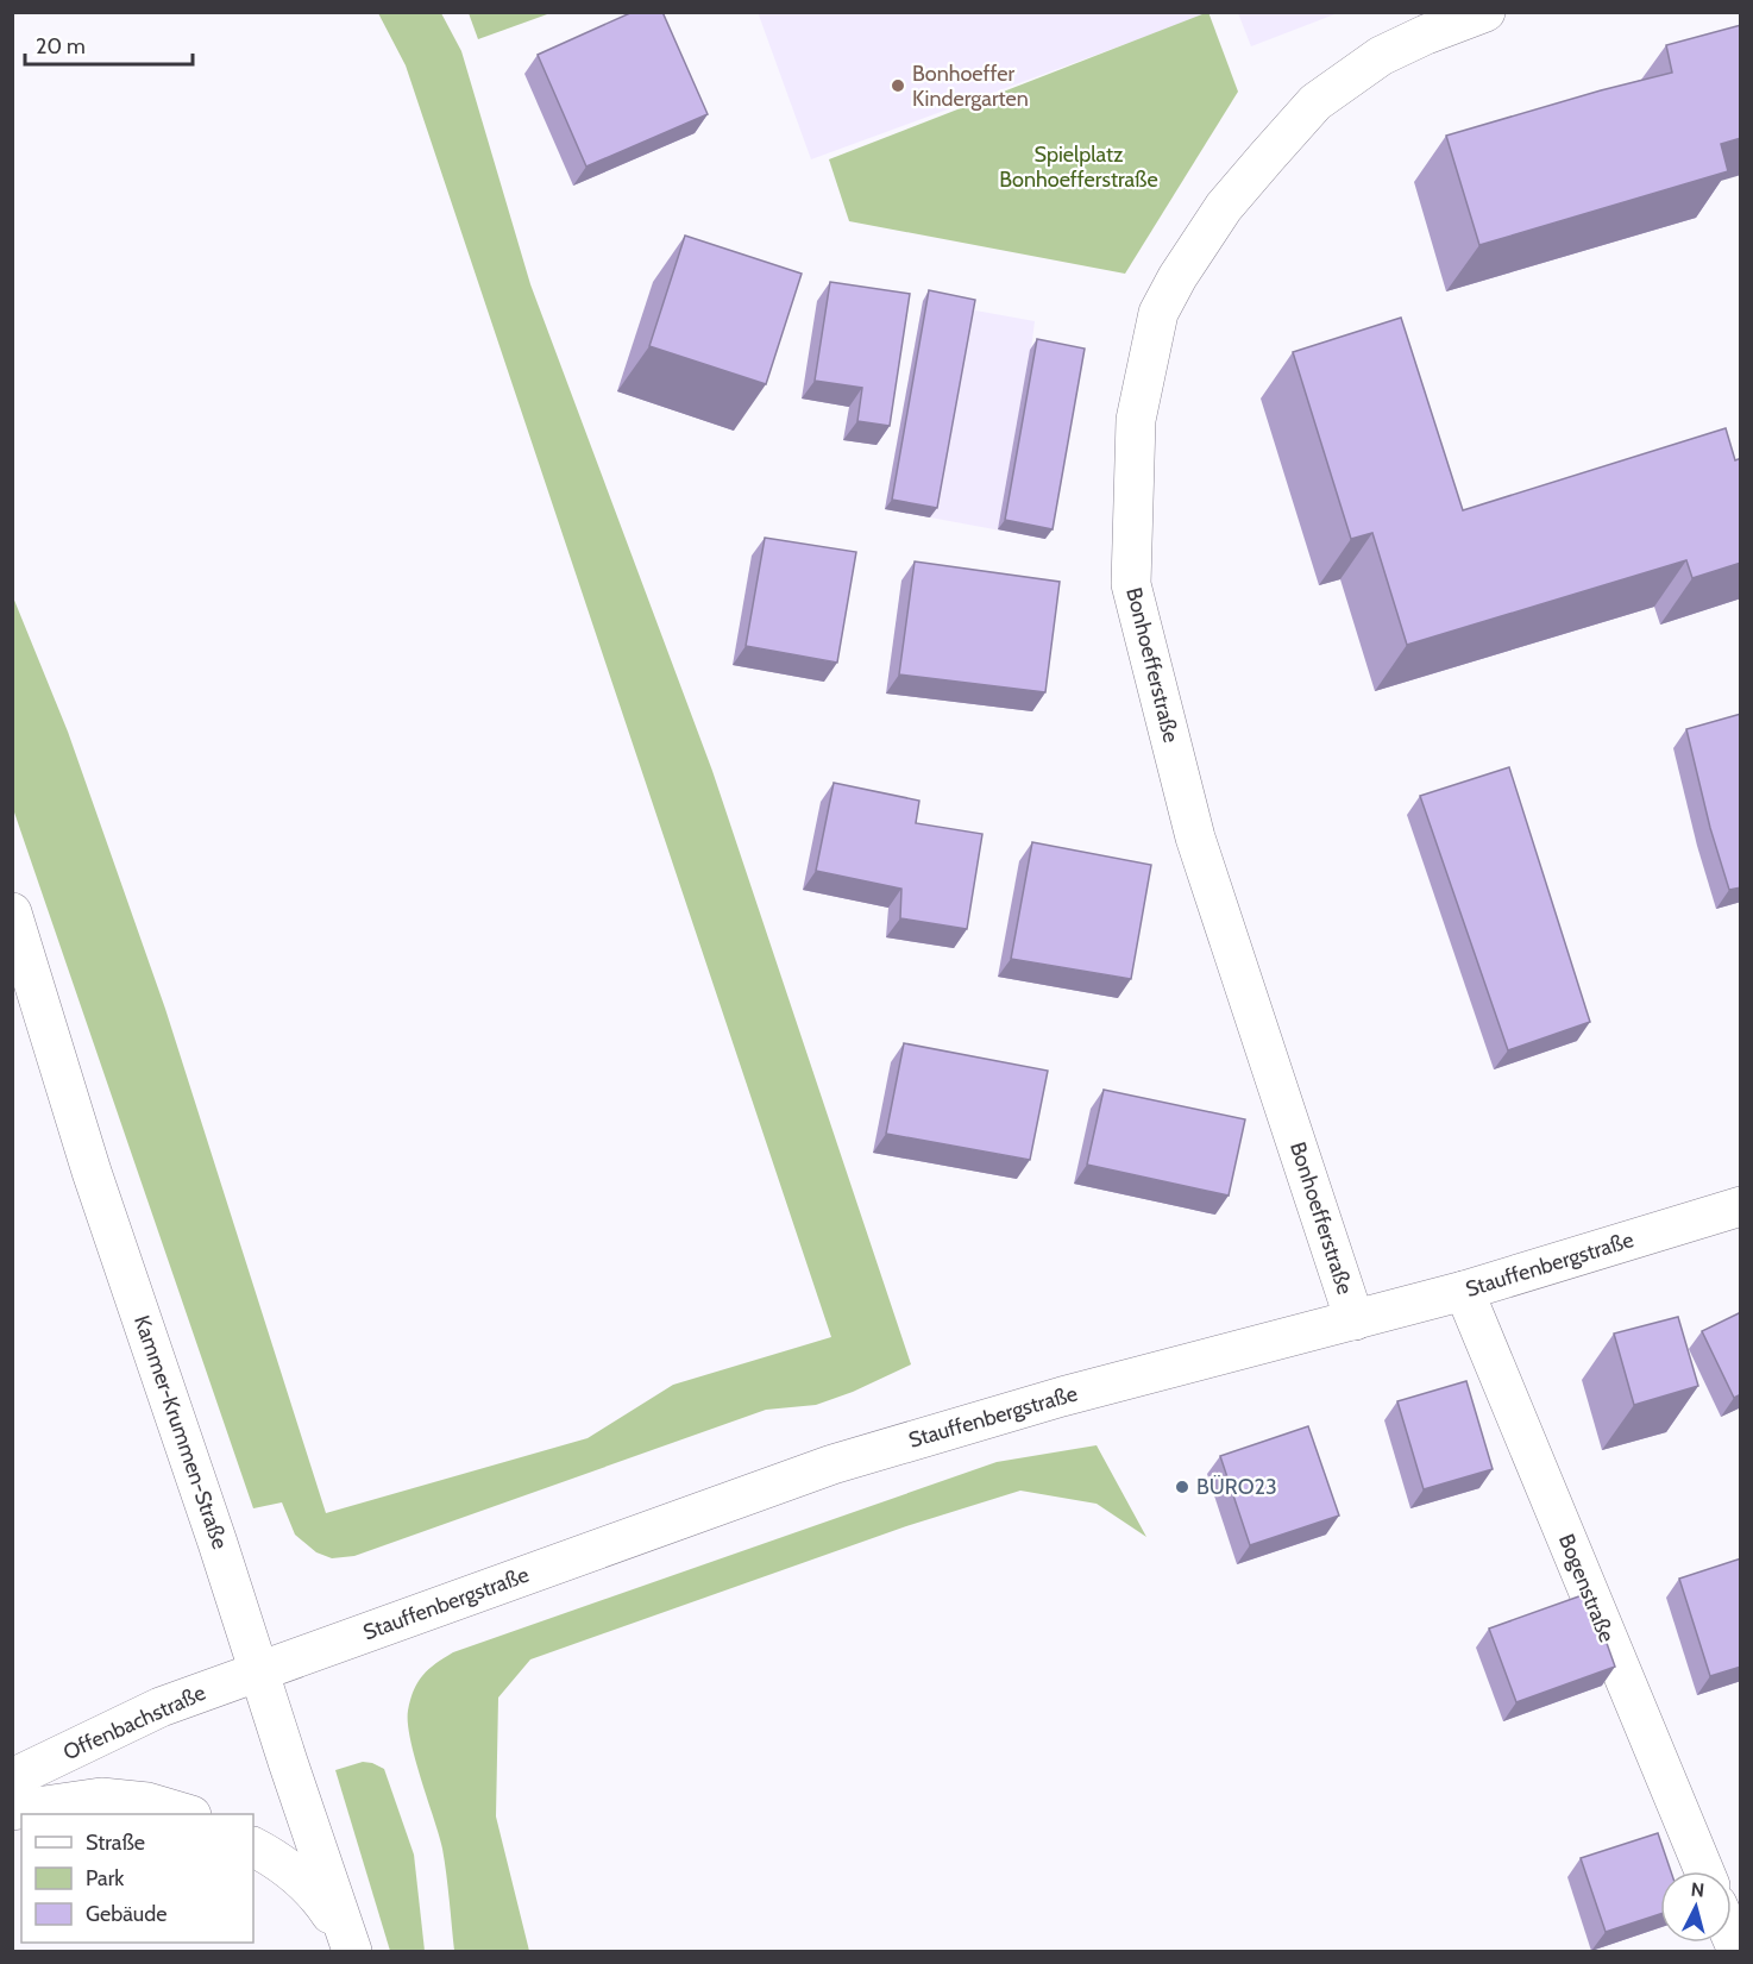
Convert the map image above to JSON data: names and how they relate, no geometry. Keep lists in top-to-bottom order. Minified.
{"streets":{"street":["Bonhoefferstraße","Stauffenbergstraße","Kammer-Krummen-Straße","Bogenstraße","Offenbachstraße"]},"crossings":[["Bonhoefferstraße","Stauffenbergstraße"],["Stauffenbergstraße","Kammer-Krummen-Straße"],["Stauffenbergstraße","Bogenstraße"],["Stauffenbergstraße","Offenbachstraße"],["Kammer-Krummen-Straße","Offenbachstraße"]],"parks":["Spielplatz Bonhoefferstraße"],"places":["Bonhoeffer Kindergarten","BÜRO23"],"legend":["Straße","Park","Gebäude"],"scale_bar":"20 m","north":"top"}
